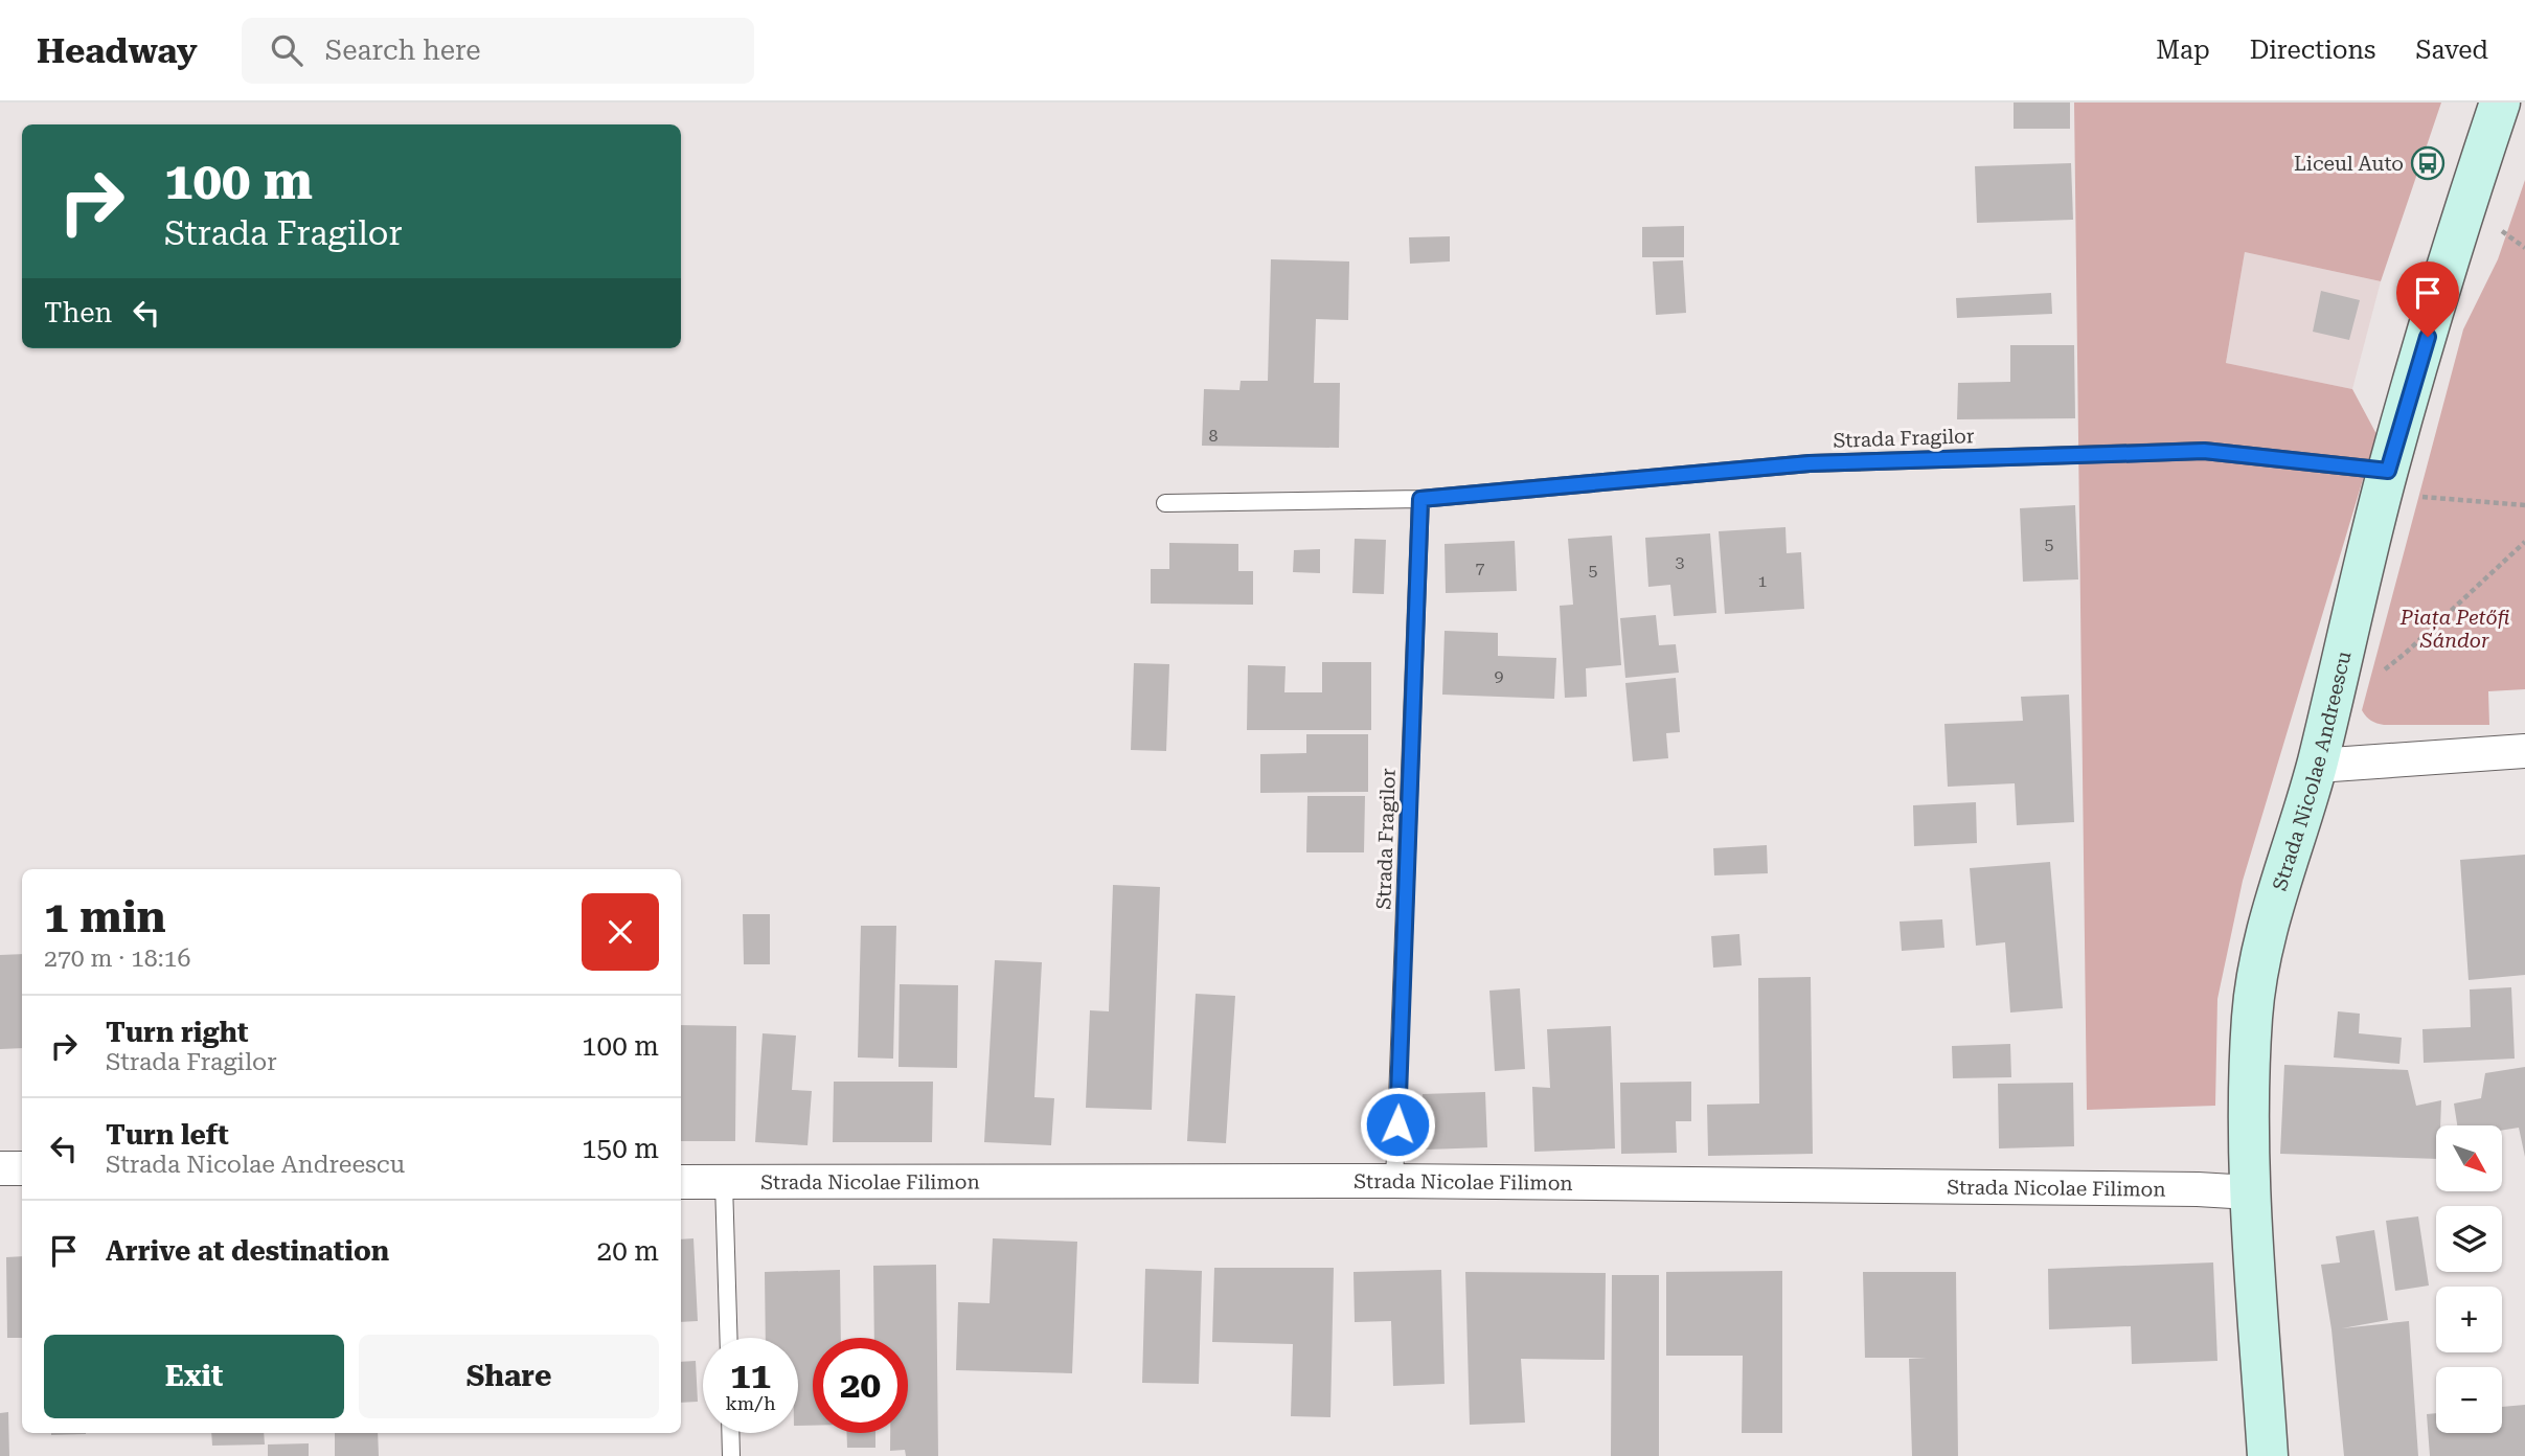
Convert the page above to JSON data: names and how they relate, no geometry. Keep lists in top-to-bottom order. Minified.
{"streets":{"main road":["Strada Nicolae Andreescu"],"street":["Strada Nicolae Filimon"],"lane":["Strada Fragilor"]},"crossings":[["Strada Fragilor","Strada Nicolae Andreescu"],["Strada Fragilor","Strada Nicolae Filimon"],["Strada Nicolae Andreescu","Strada Nicolae Filimon"]],"parks":["Piața Petőfi Sándor"],"places":{"bus stop":["Liceul Auto"]},"house_numbers":["8","5","3","7","5","1","9"],"north":"bottom right","page":{"header":"Headway","search":"Search here","nav":["Map","Directions","Saved"],"turn":["100 m","Strada Fragilor"],"then":"Then","heading":["1 min","270 m · 18:16"],"list":[{"name":"Turn right","note":"Strada Fragilor","value":"100 m"},{"name":"Turn left","note":"Strada Nicolae Andreescu","value":"150 m"},{"name":"Arrive at destination","value":"20 m"}],"map_buttons":["+","−"],"buttons":["Exit","Share"],"speed":"11 km/h","limit":"20"}}
